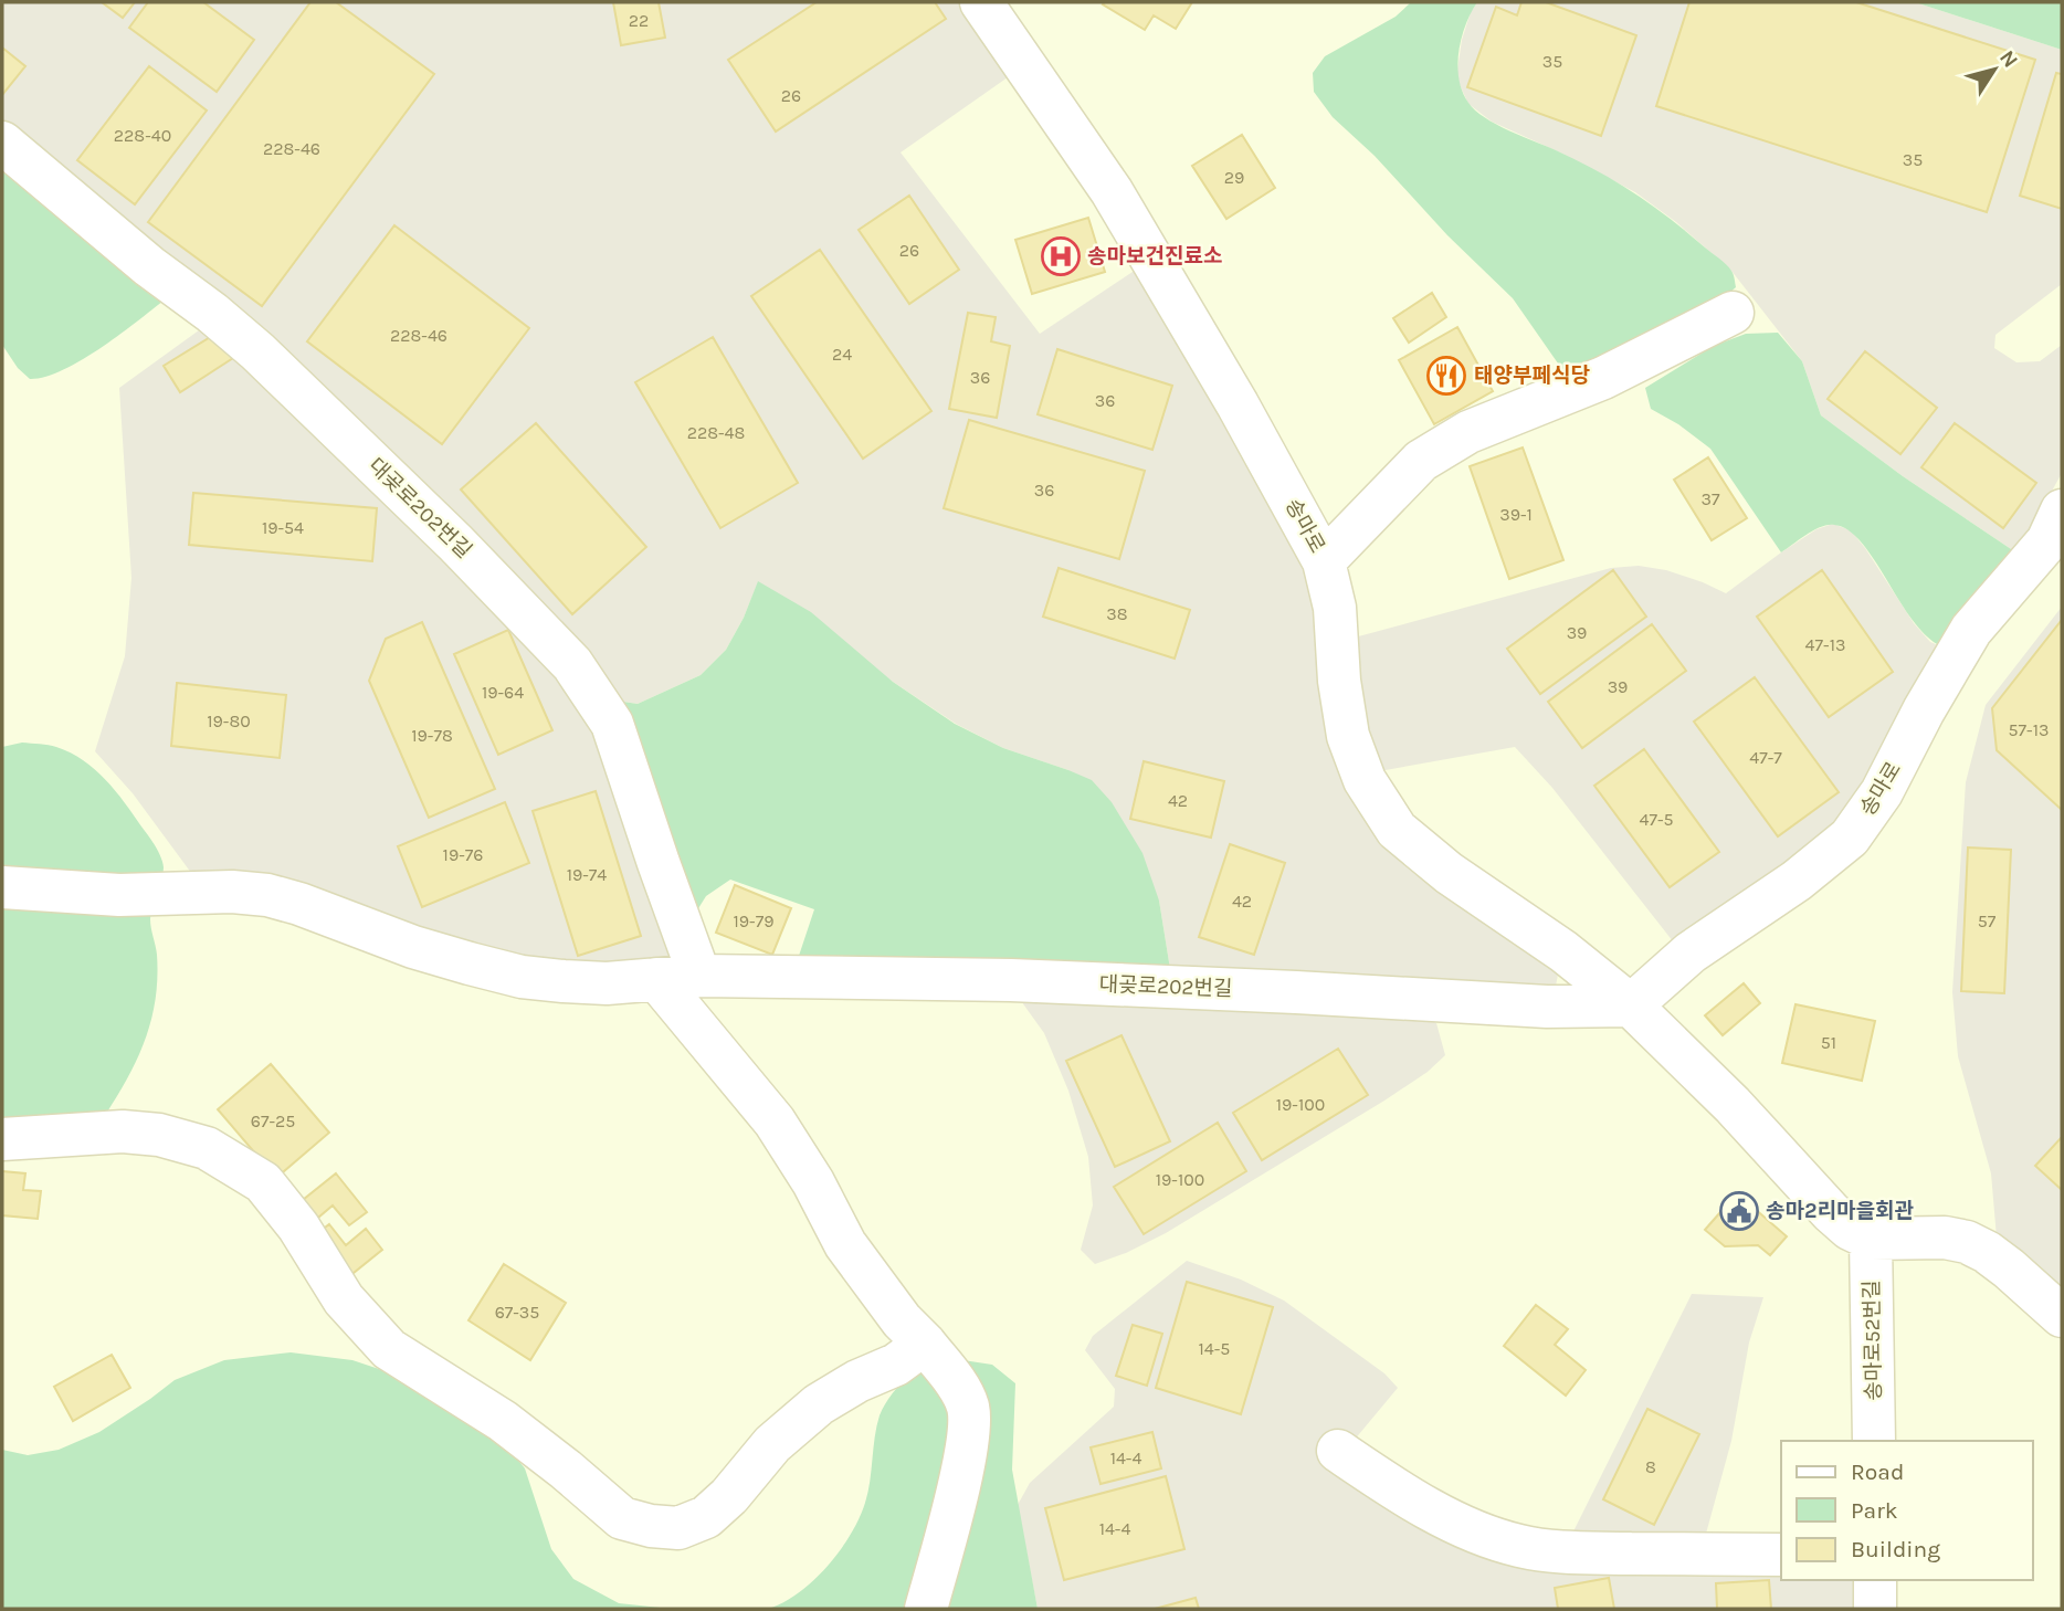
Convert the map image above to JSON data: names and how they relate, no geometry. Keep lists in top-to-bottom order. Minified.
{"streets":{"street":["대곶로202번길","송마로","송마로52번길"]},"crossings":[["대곶로202번길","송마로"],["송마로","송마로52번길"]],"places":{"hospital":["송마보건진료소"],"restaurant":["태양부페식당"],"public building":["송마2리마을회관"]},"house_numbers":["22","35","26","228-40","228-46","35","29","26","228-46","24","36","36","228-48","36","37","39-1","19-54","38","39","47-13","39","19-64","19-80","57-13","19-78","47-7","42","47-5","19-76","19-74","42","19-79","57","51","19-100","67-25","19-100","67-35","14-5","14-4","8","14-4"],"legend":["Road","Park","Building"],"north":"top right"}
